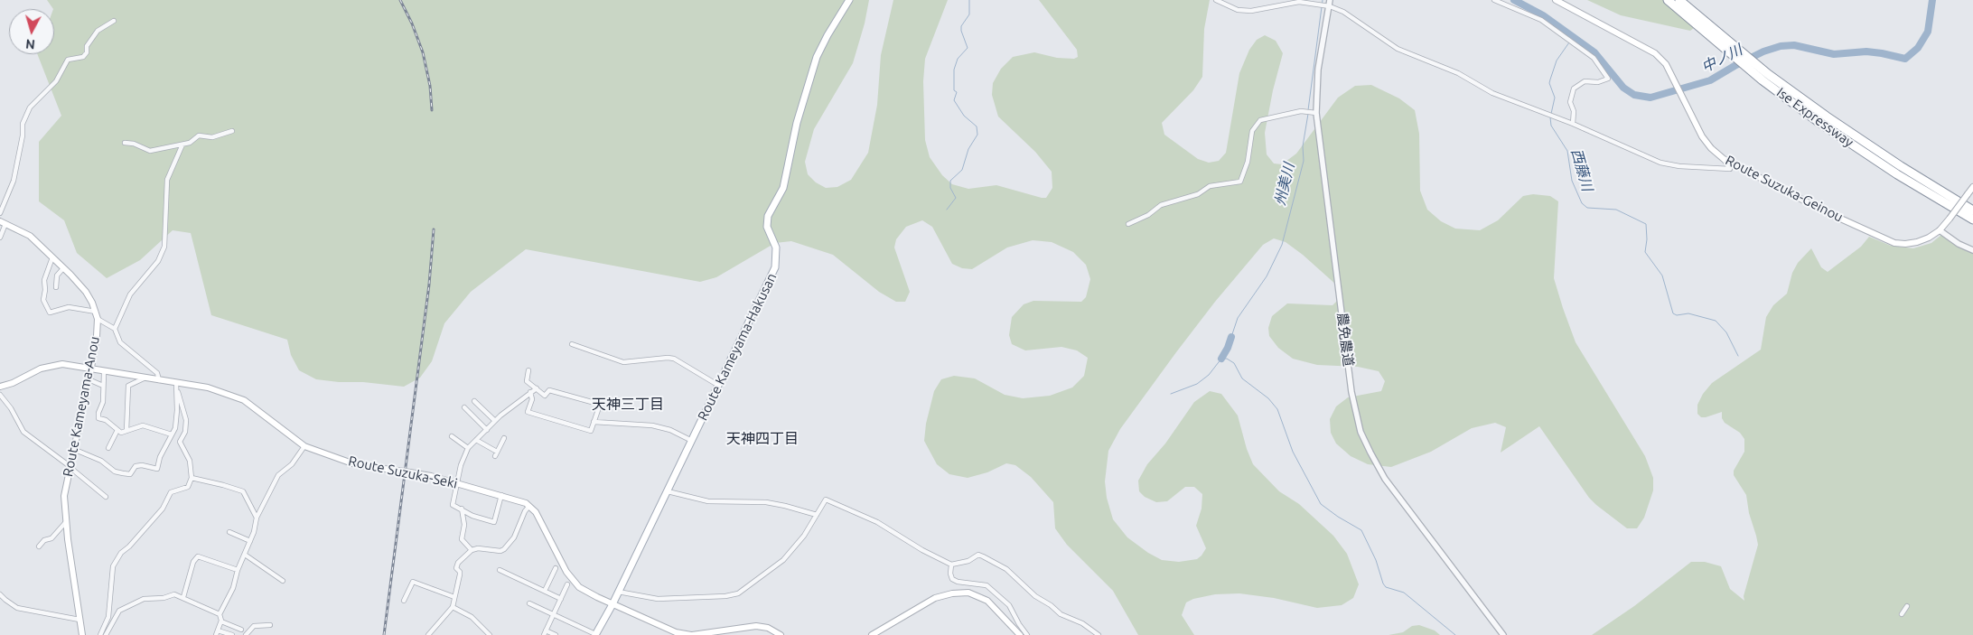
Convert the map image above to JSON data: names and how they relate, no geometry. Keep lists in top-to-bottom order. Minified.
{"streets":{"highway":["Ise Expressway"],"main road":["Route Suzuka-Geinou","Route Kameyama-Hakusan","Route Kameyama-Anou","Route Suzuka-Seki"],"street":["農免農道"]},"crossings":[["Route Kameyama-Anou","Route Suzuka-Seki"]],"districts":["天神三丁目","天神四丁目"],"water":["中ノ川","西藤川","州美川"],"north":"bottom"}
